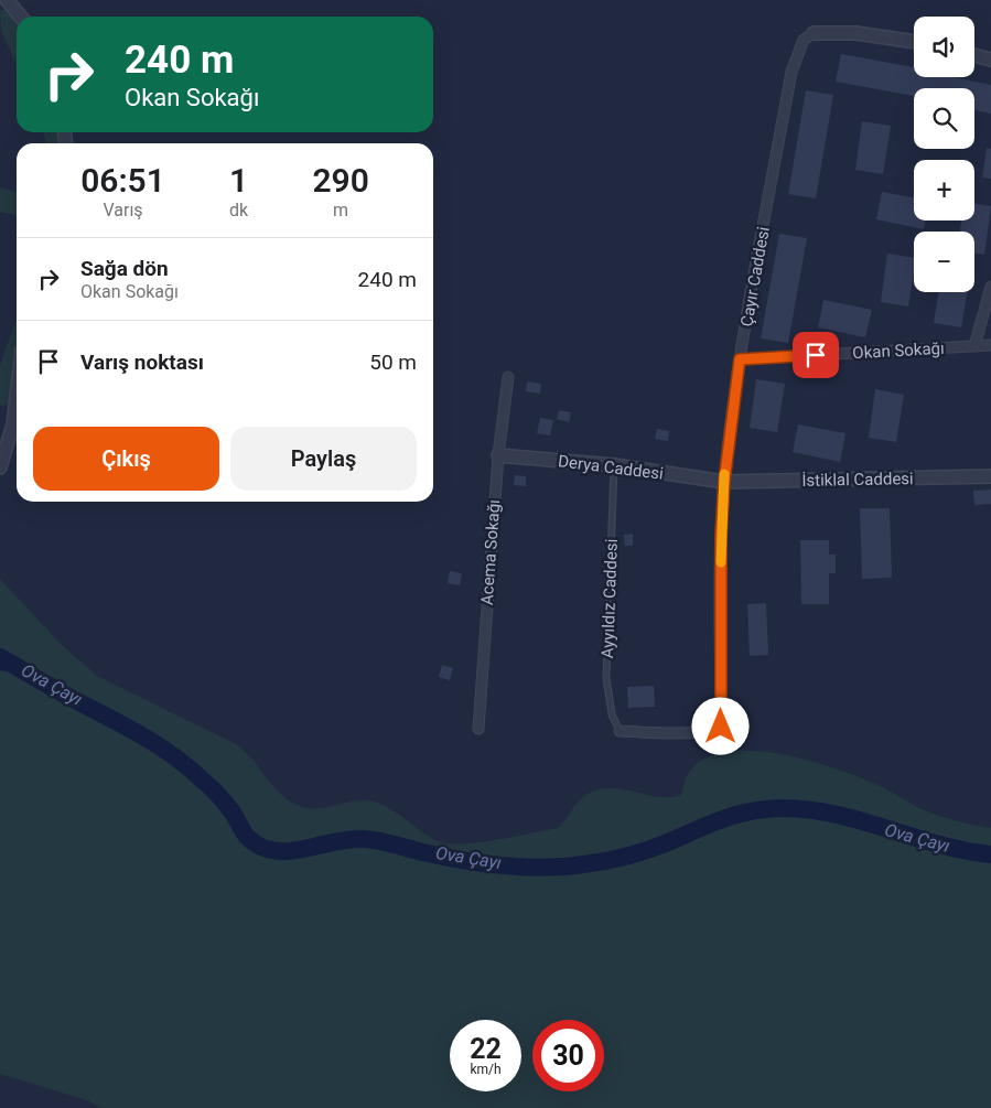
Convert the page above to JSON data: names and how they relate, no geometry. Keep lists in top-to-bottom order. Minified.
{"streets":{"street":["Çayır Caddesi","Okan Sokağı","Derya Caddesi","İstiklal Caddesi","Acema Sokağı"],"lane":["Ayyıldız Caddesi"]},"crossings":[["Çayır Caddesi","Okan Sokağı"],["Çayır Caddesi","Derya Caddesi"],["Çayır Caddesi","İstiklal Caddesi"],["Çayır Caddesi","Ayyıldız Caddesi"],["Derya Caddesi","İstiklal Caddesi"],["Derya Caddesi","Acema Sokağı"],["Derya Caddesi","Ayyıldız Caddesi"]],"water":["Ova Çayı"],"page":{"map_buttons":["+","−"],"turn":["240 m","Okan Sokağı"],"eta":["06:51","Varış","1","dk","290","m"],"list":[{"name":"Sağa dön","note":"Okan Sokağı","value":"240 m"},{"name":"Varış noktası","value":"50 m"}],"buttons":["Çıkış","Paylaş"],"speed":"22 km/h","limit":"30"}}
